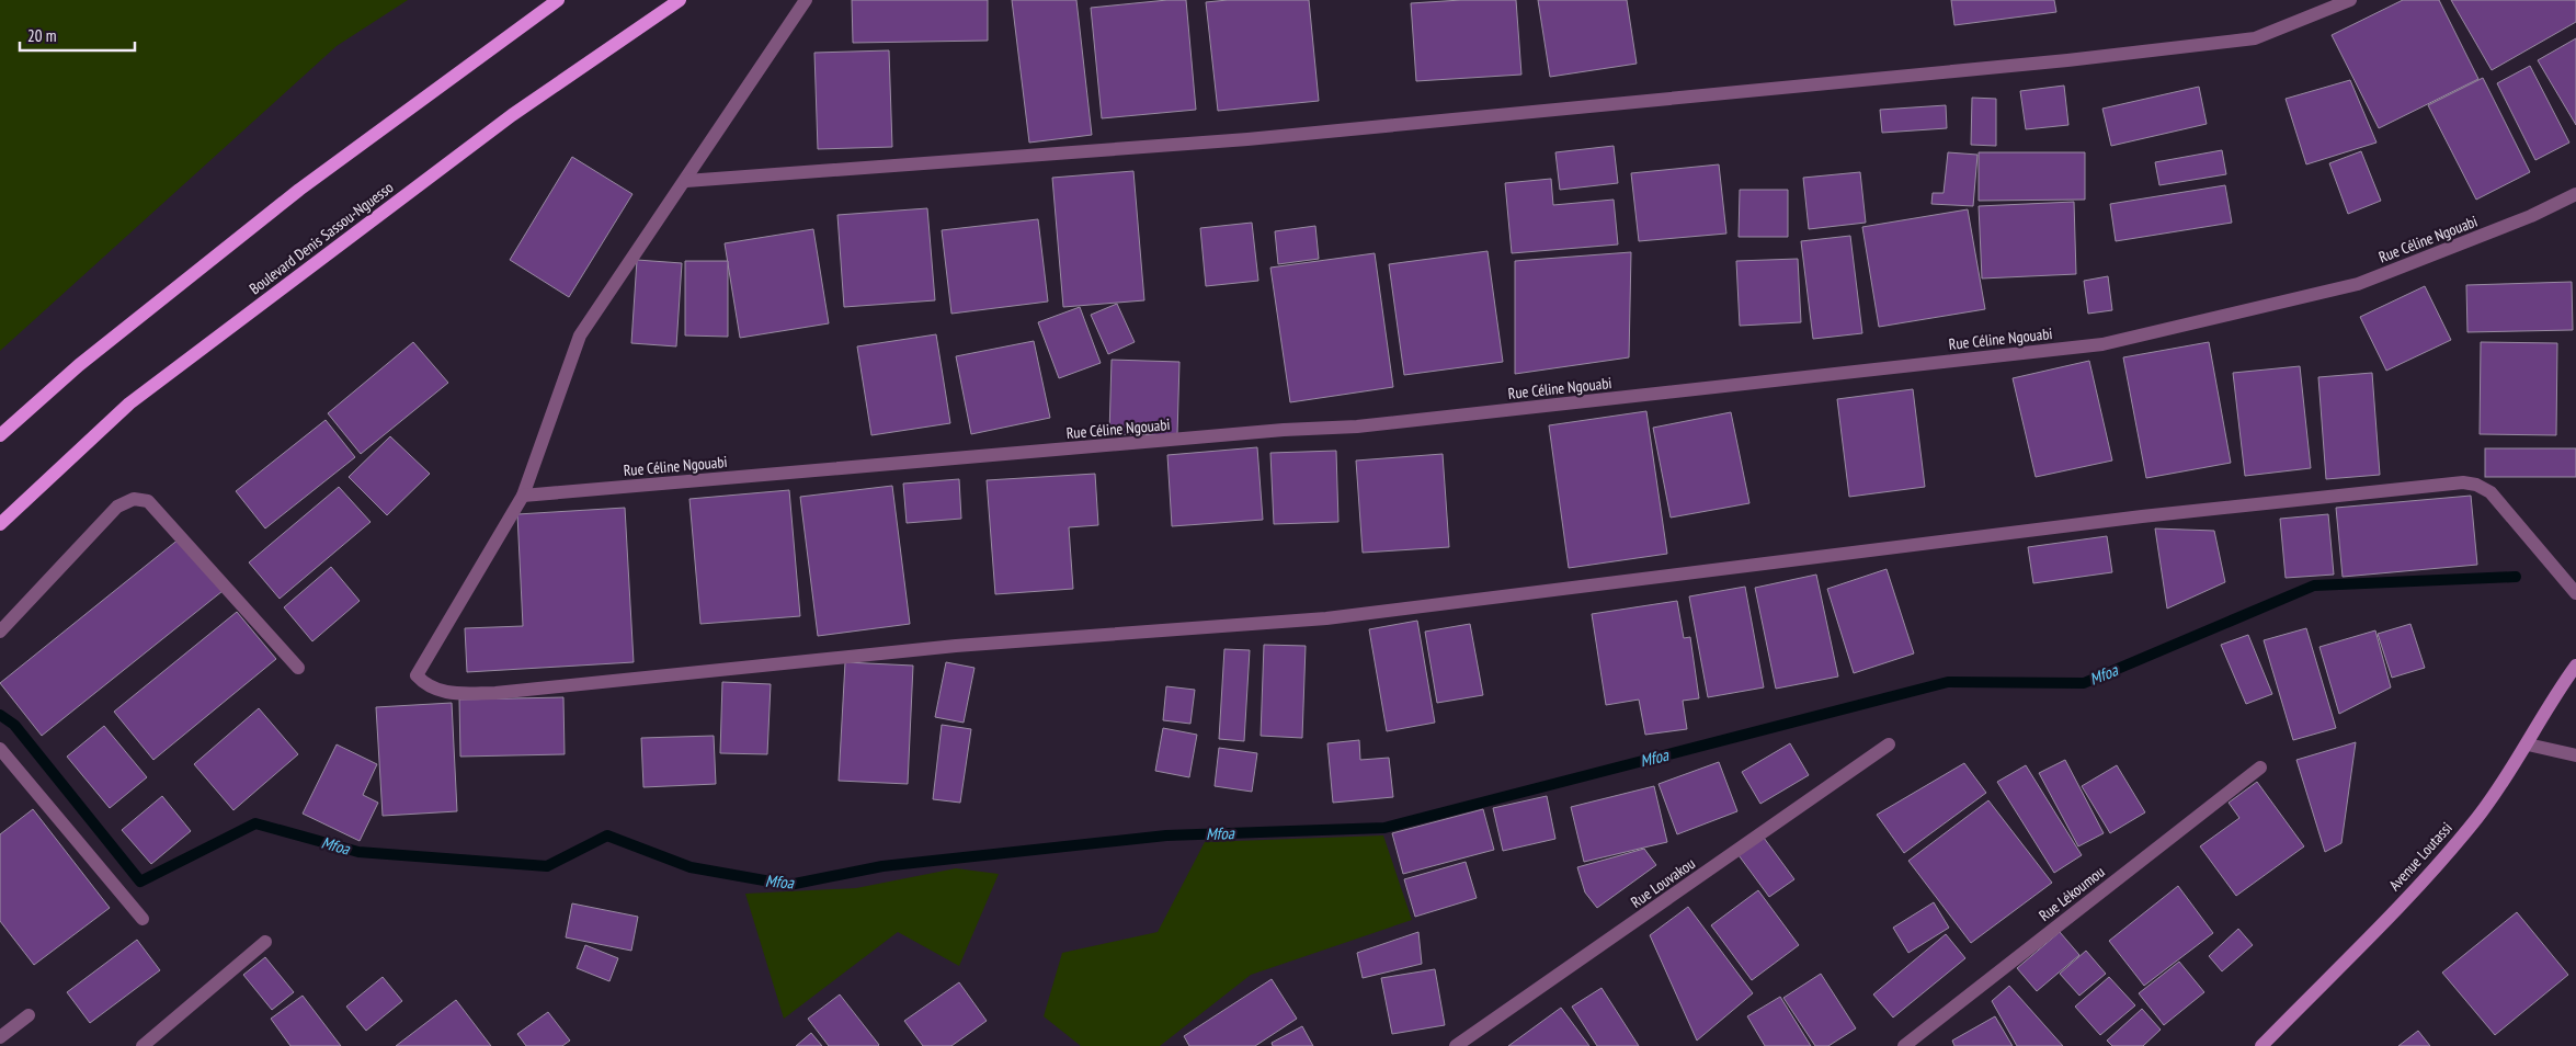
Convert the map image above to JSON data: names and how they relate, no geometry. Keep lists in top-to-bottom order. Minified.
{"streets":{"main road":["Boulevard Denis Sassou-Nguesso","Avenue Loutassi"],"street":["Rue Céline Ngouabi","Rue Louvakou","Rue Lékoumou"]},"water":["Mfoa"],"scale_bar":"20 m"}
